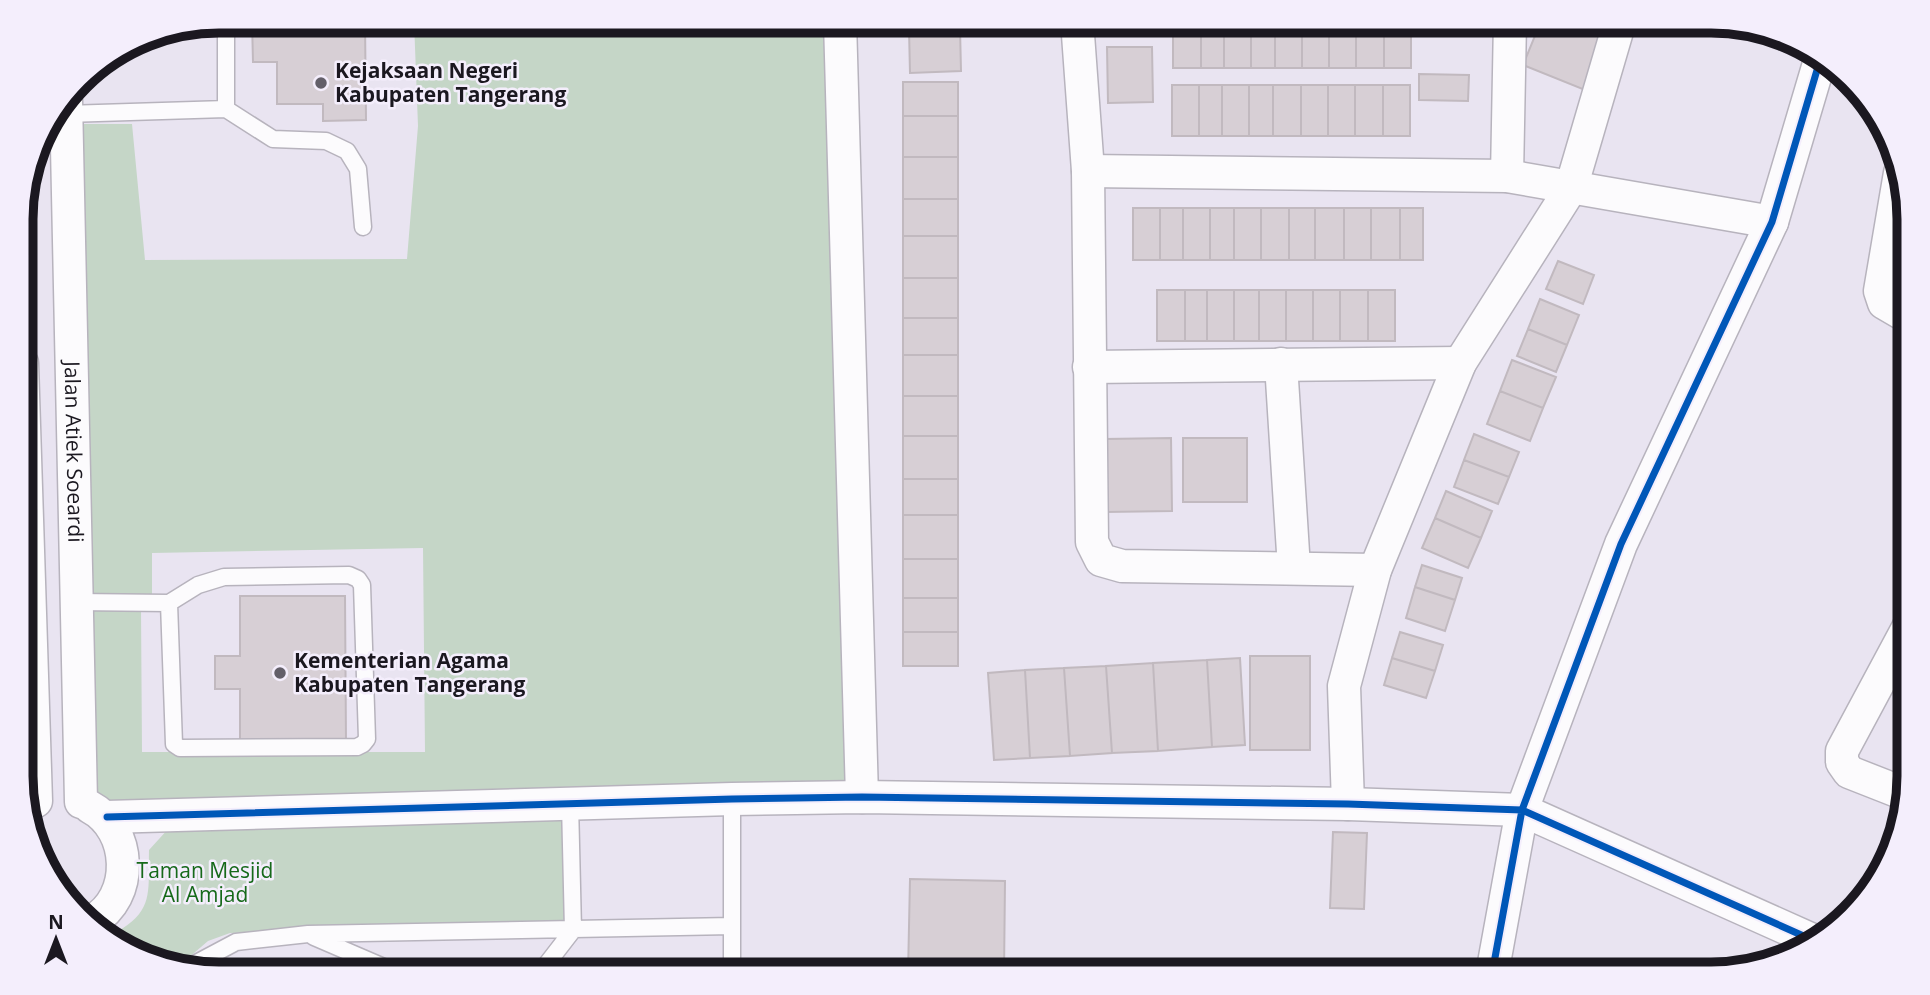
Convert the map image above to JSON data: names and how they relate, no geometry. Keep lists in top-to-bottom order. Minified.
{"streets":{"street":["Jalan Atiek Soeardi"]},"parks":["Taman Mesjid Al Amjad"],"places":["Kejaksaan Negeri Kabupaten Tangerang","Kementerian Agama Kabupaten Tangerang"],"north":"top"}
